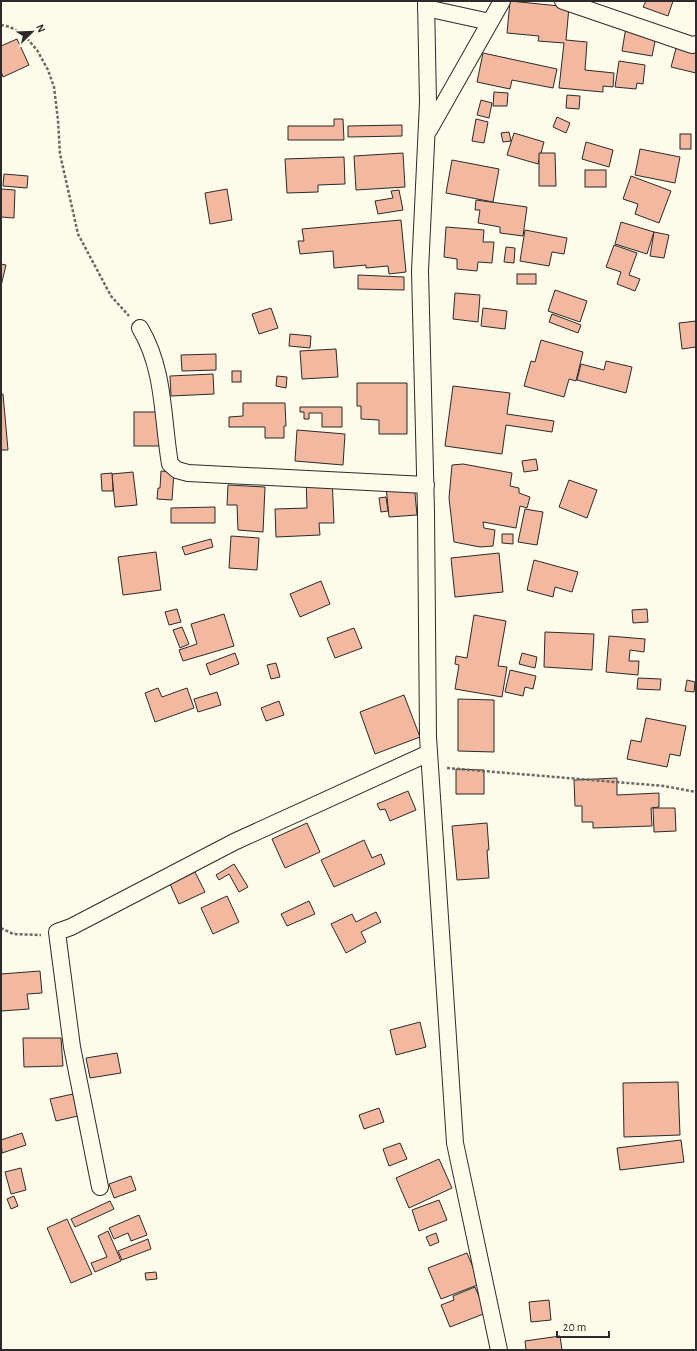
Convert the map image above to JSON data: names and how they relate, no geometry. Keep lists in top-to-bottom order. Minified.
{"scale_bar":"20 m","north":"top right"}
